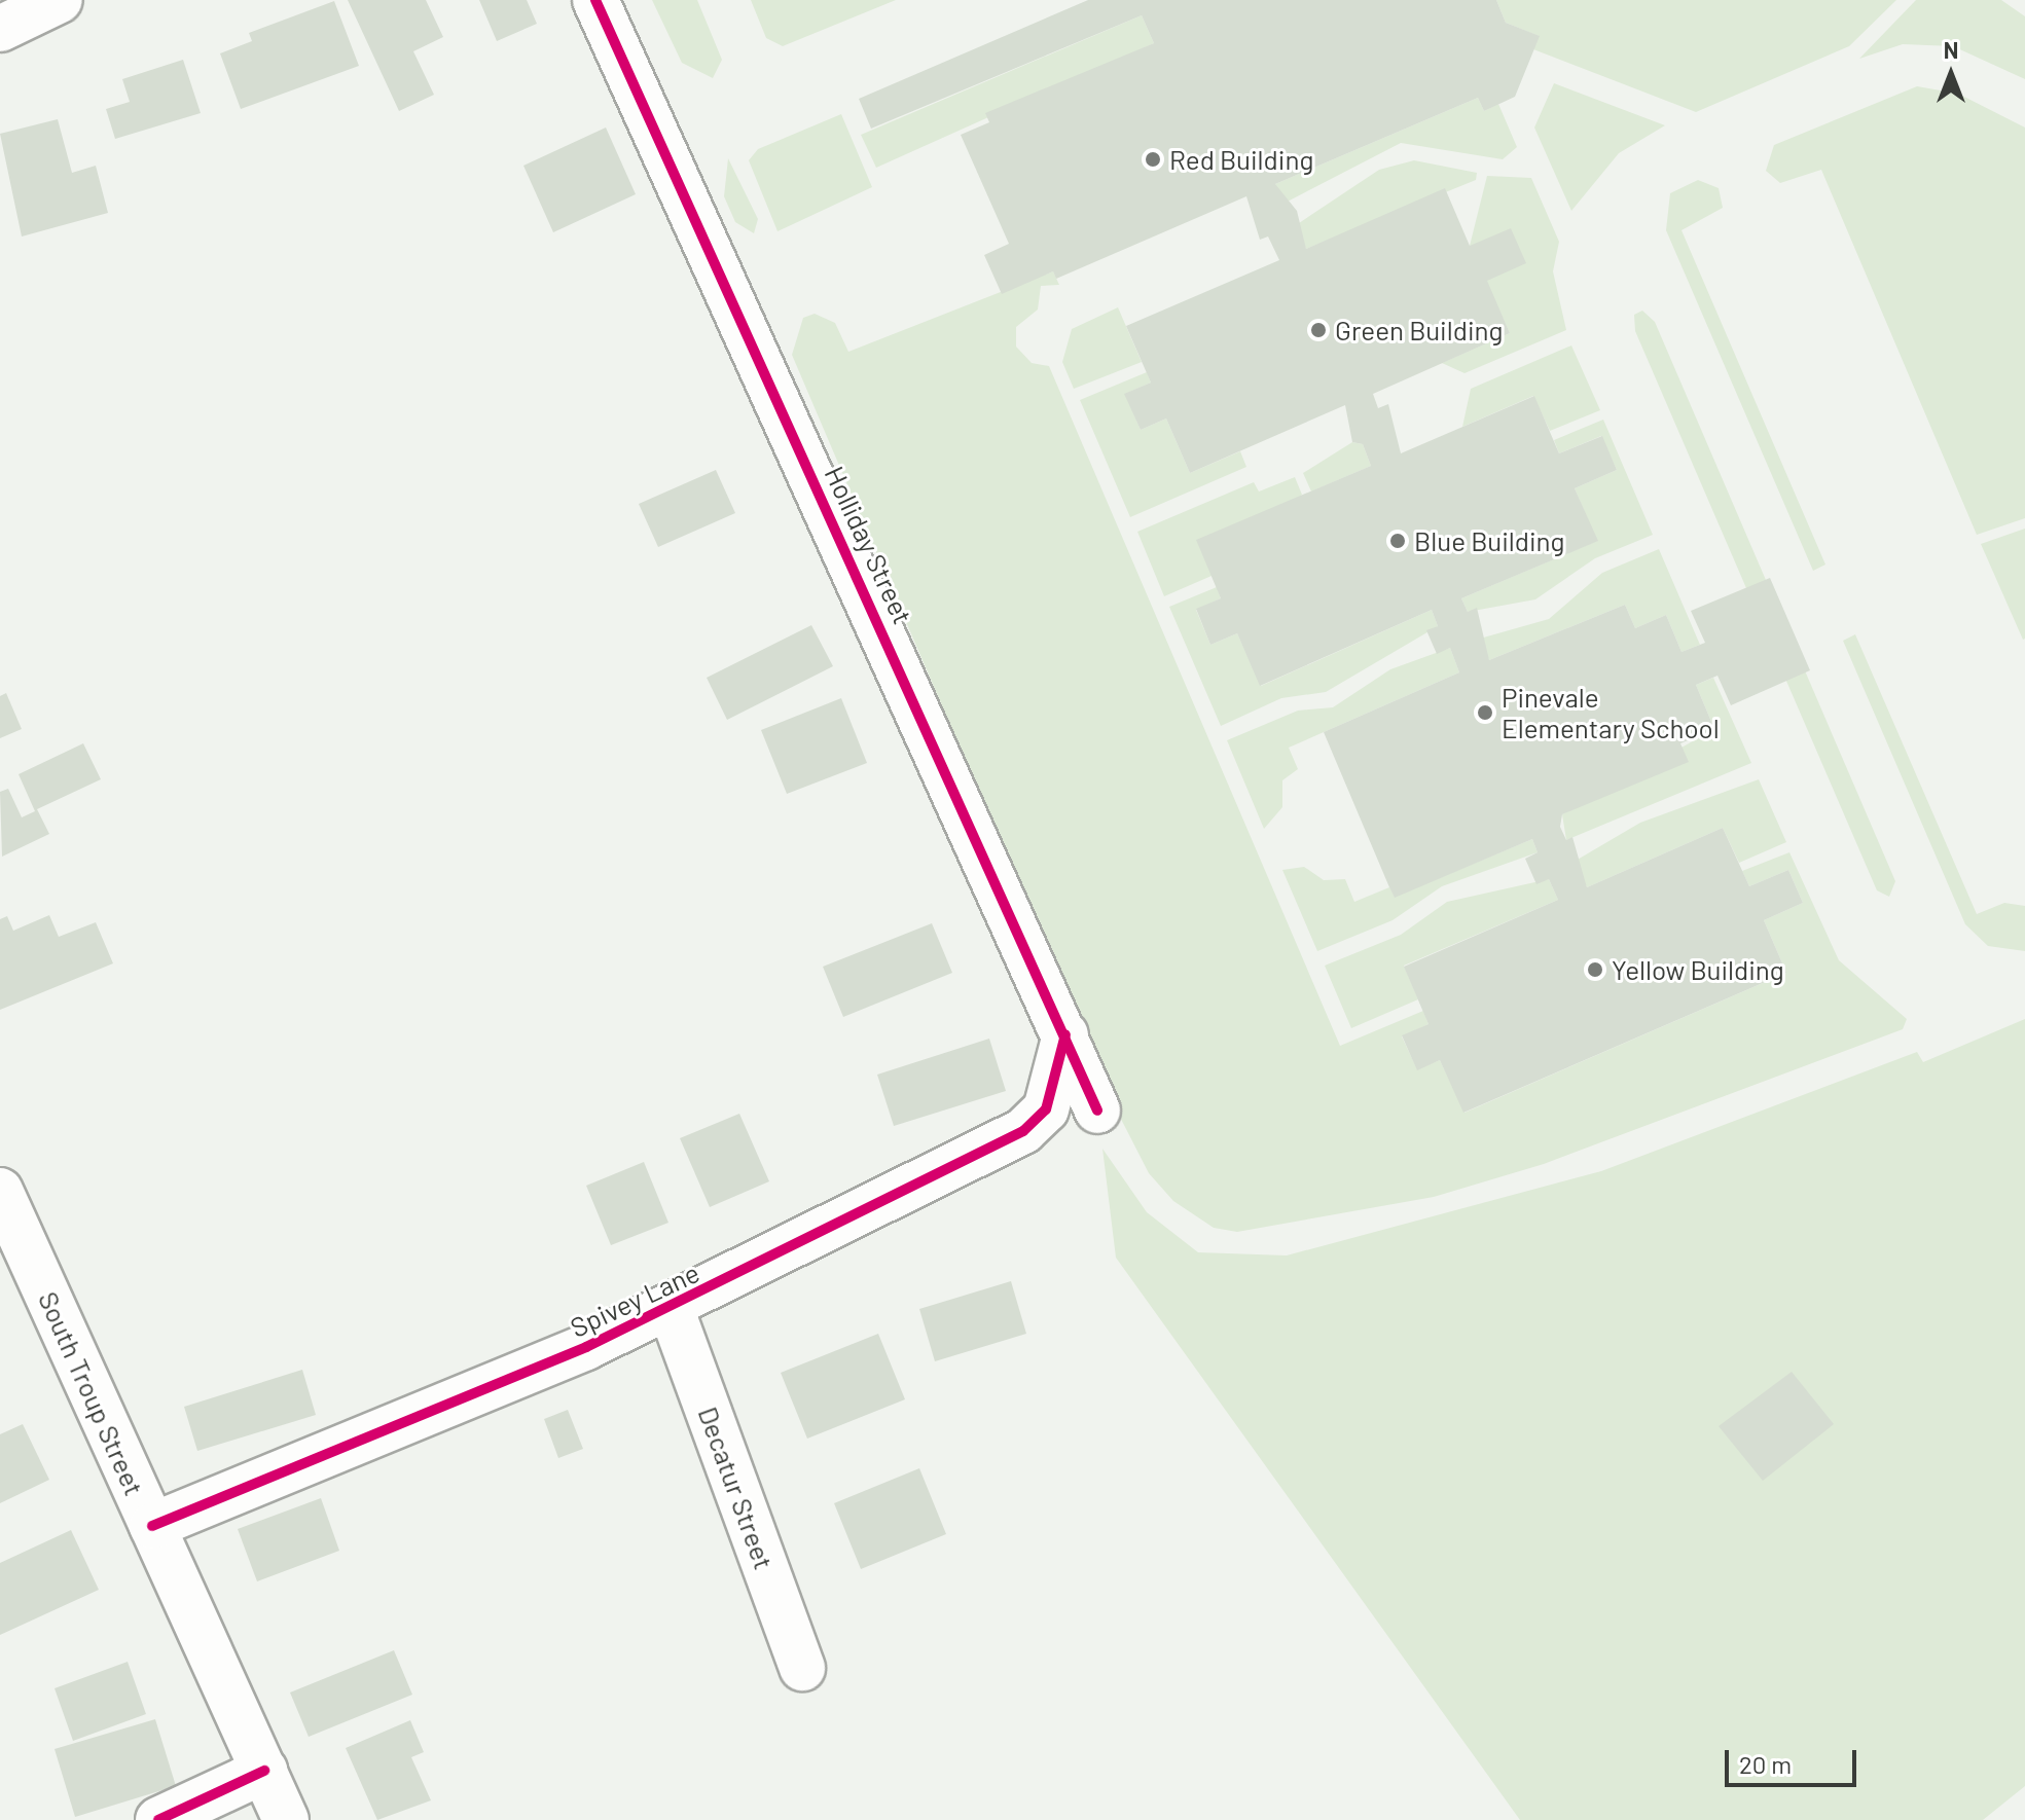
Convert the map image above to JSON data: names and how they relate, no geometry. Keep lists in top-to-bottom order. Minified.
{"streets":{"street":["Holliday Street","Spivey Lane","South Troup Street","Decatur Street"]},"crossings":[["Holliday Street","Spivey Lane"],["Spivey Lane","South Troup Street"],["Spivey Lane","Decatur Street"]],"places":["Red Building","Green Building","Blue Building","Pinevale Elementary School","Yellow Building"],"scale_bar":"20 m","north":"top"}
